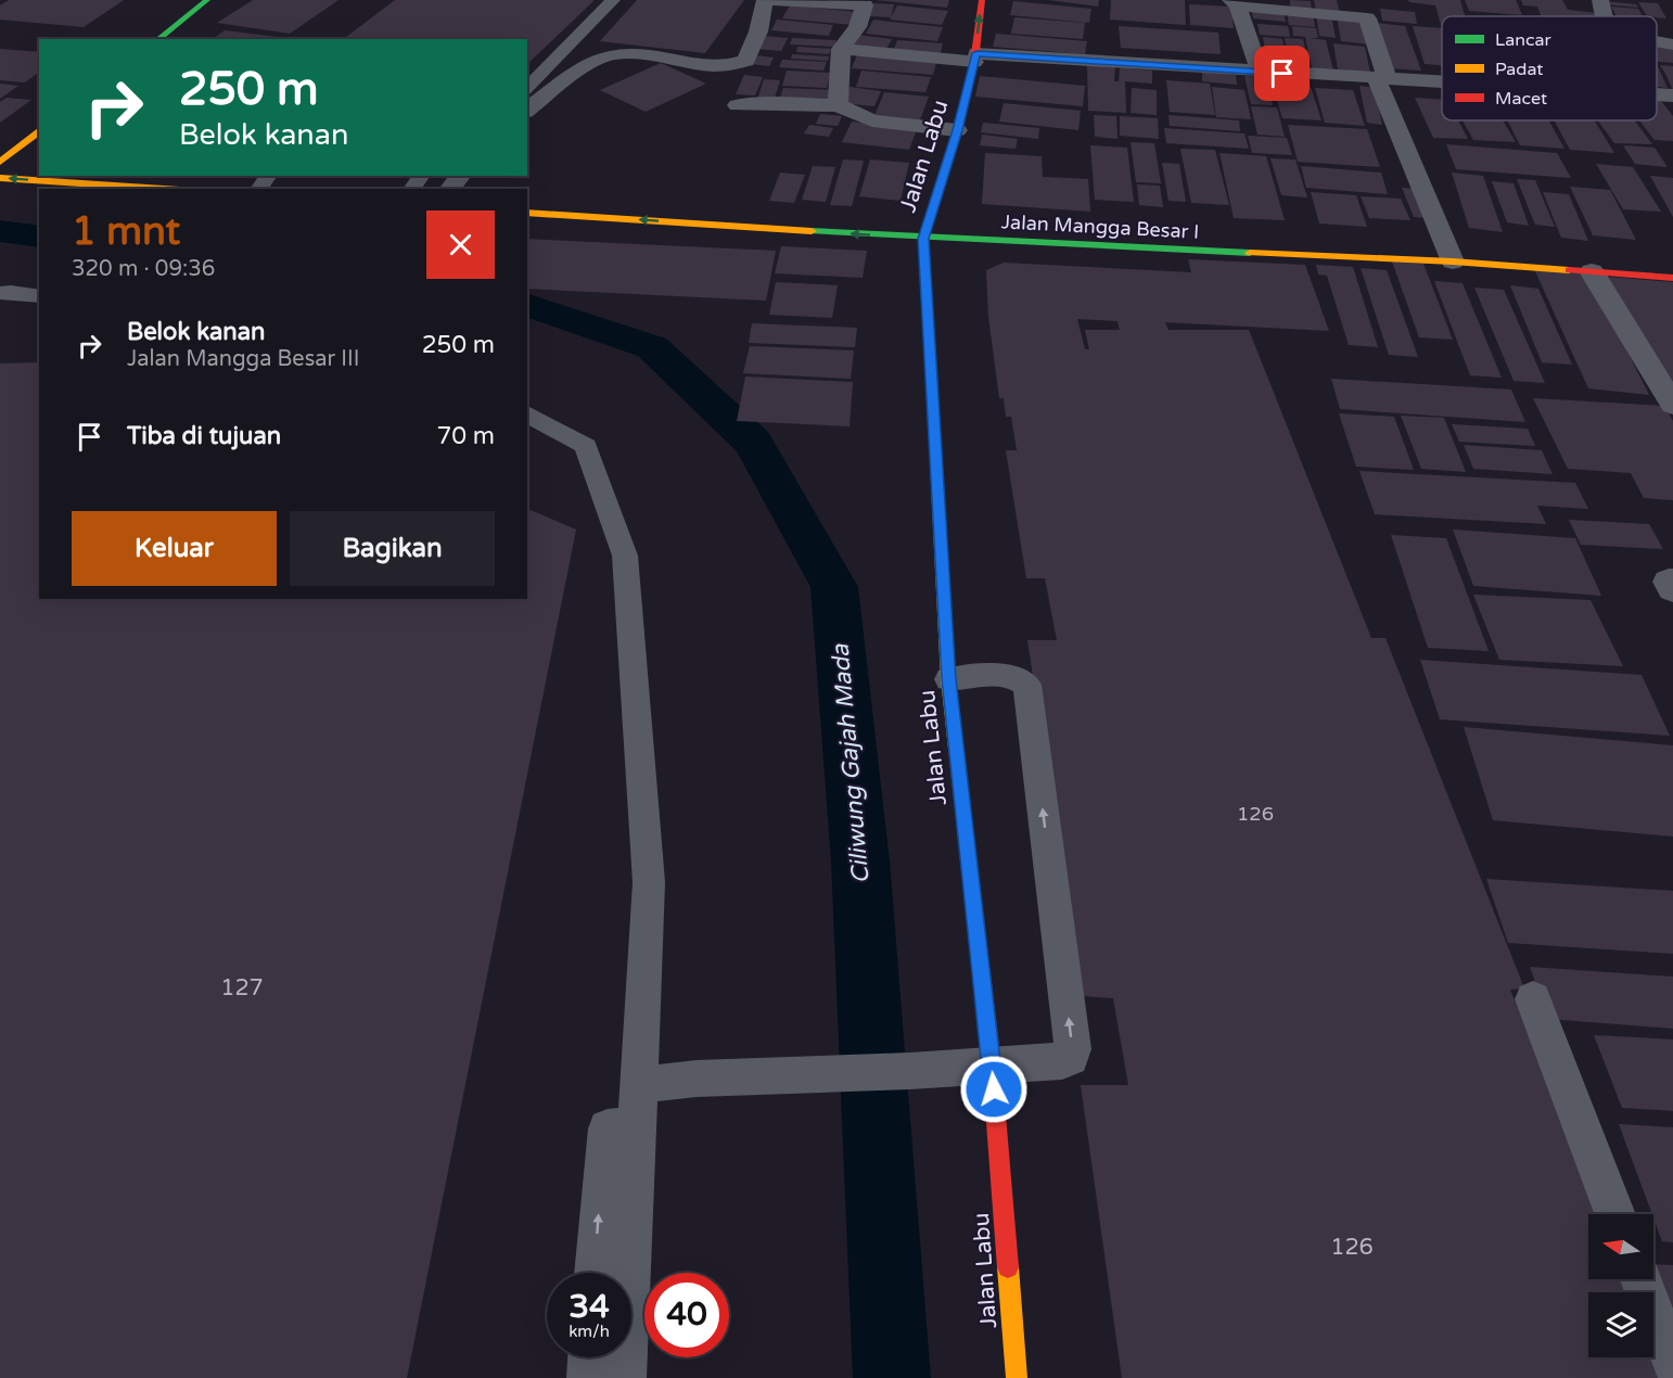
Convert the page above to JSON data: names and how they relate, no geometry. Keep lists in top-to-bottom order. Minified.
{"streets":{"street":["Jalan Labu","Jalan Mangga Besar I"]},"crossings":[["Jalan Labu","Jalan Mangga Besar I"]],"water":["Ciliwung Gajah Mada"],"house_numbers":["126","127","126"],"legend":["Lancar","Padat","Macet"],"north":"left","page":{"turn":["250 m","Belok kanan"],"heading":["1 mnt","320 m · 09:36"],"list":[{"name":"Belok kanan","note":"Jalan Mangga Besar III","value":"250 m"},{"name":"Tiba di tujuan","value":"70 m"}],"buttons":["Keluar","Bagikan"],"speed":"34 km/h","limit":"40"}}
